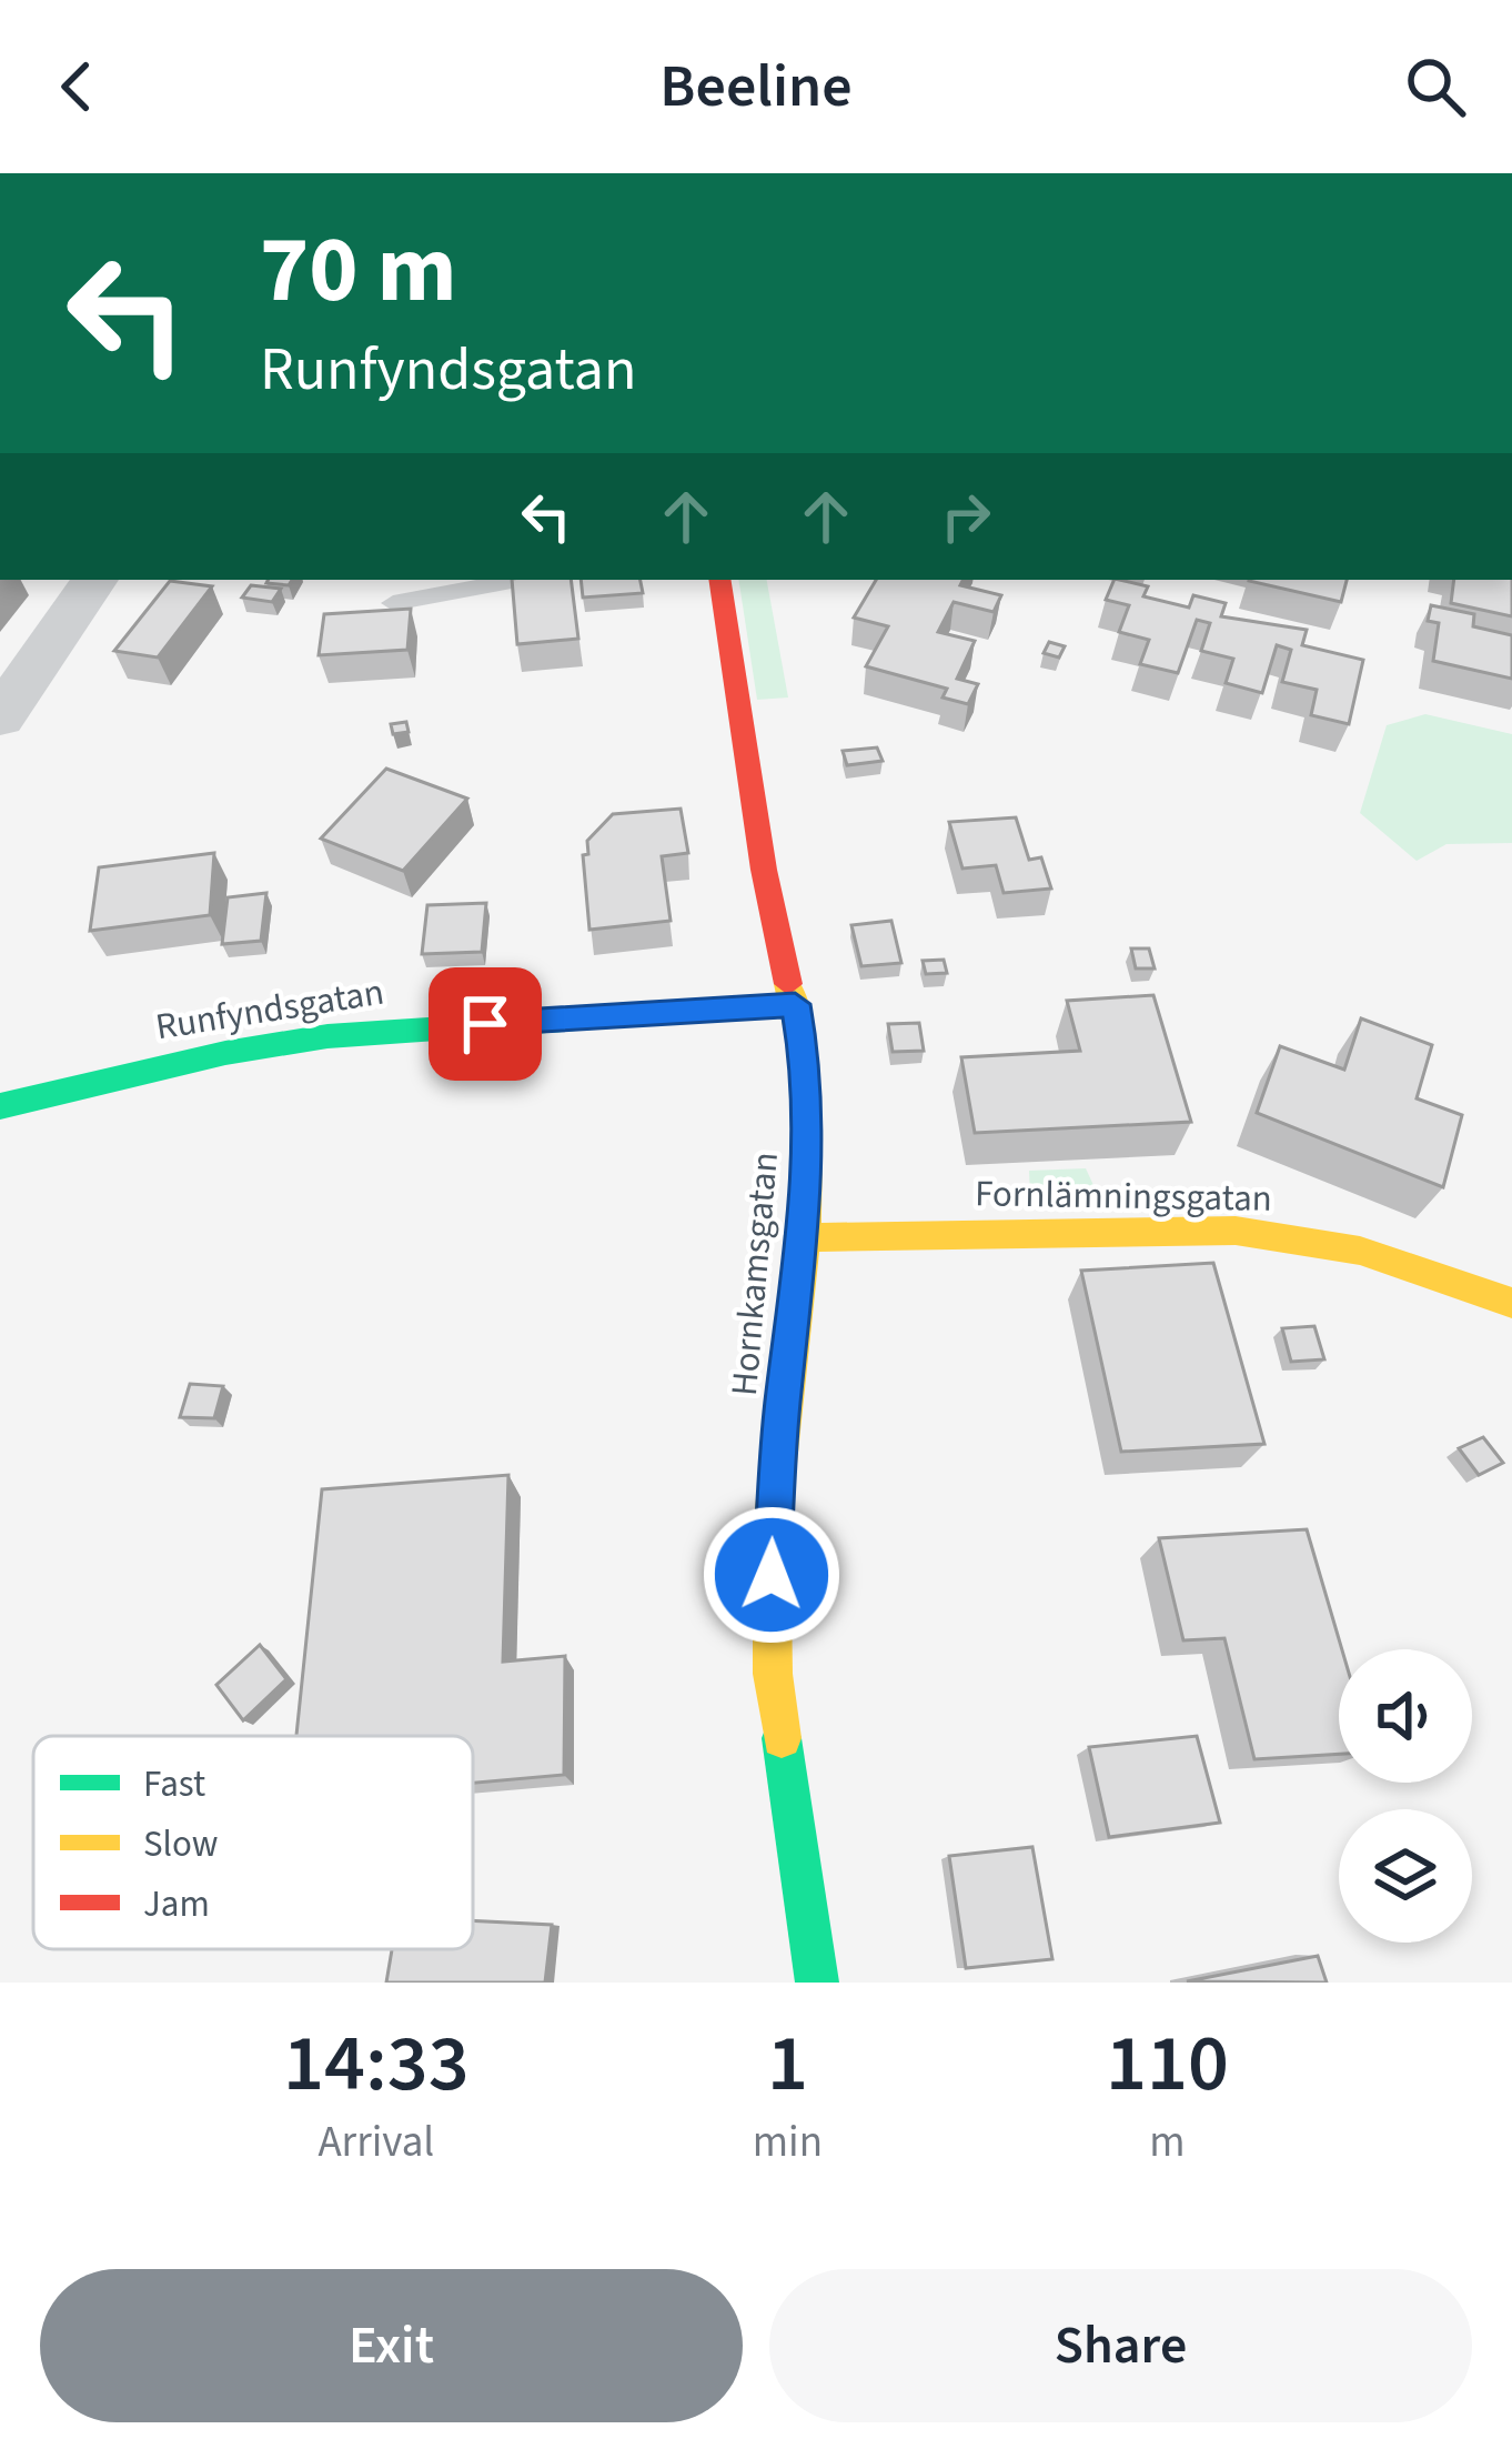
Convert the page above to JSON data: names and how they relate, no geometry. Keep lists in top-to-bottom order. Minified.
{"streets":{"street":["Runfyndsgatan","Fornlämningsgatan","Hornkamsgatan"]},"crossings":[["Runfyndsgatan","Hornkamsgatan"],["Fornlämningsgatan","Hornkamsgatan"]],"legend":["Fast","Slow","Jam"],"page":{"header":"Beeline","turn":["70 m","Runfyndsgatan"],"eta":["14:33","Arrival","1","min","110","m"],"buttons":["Exit","Share"]}}
